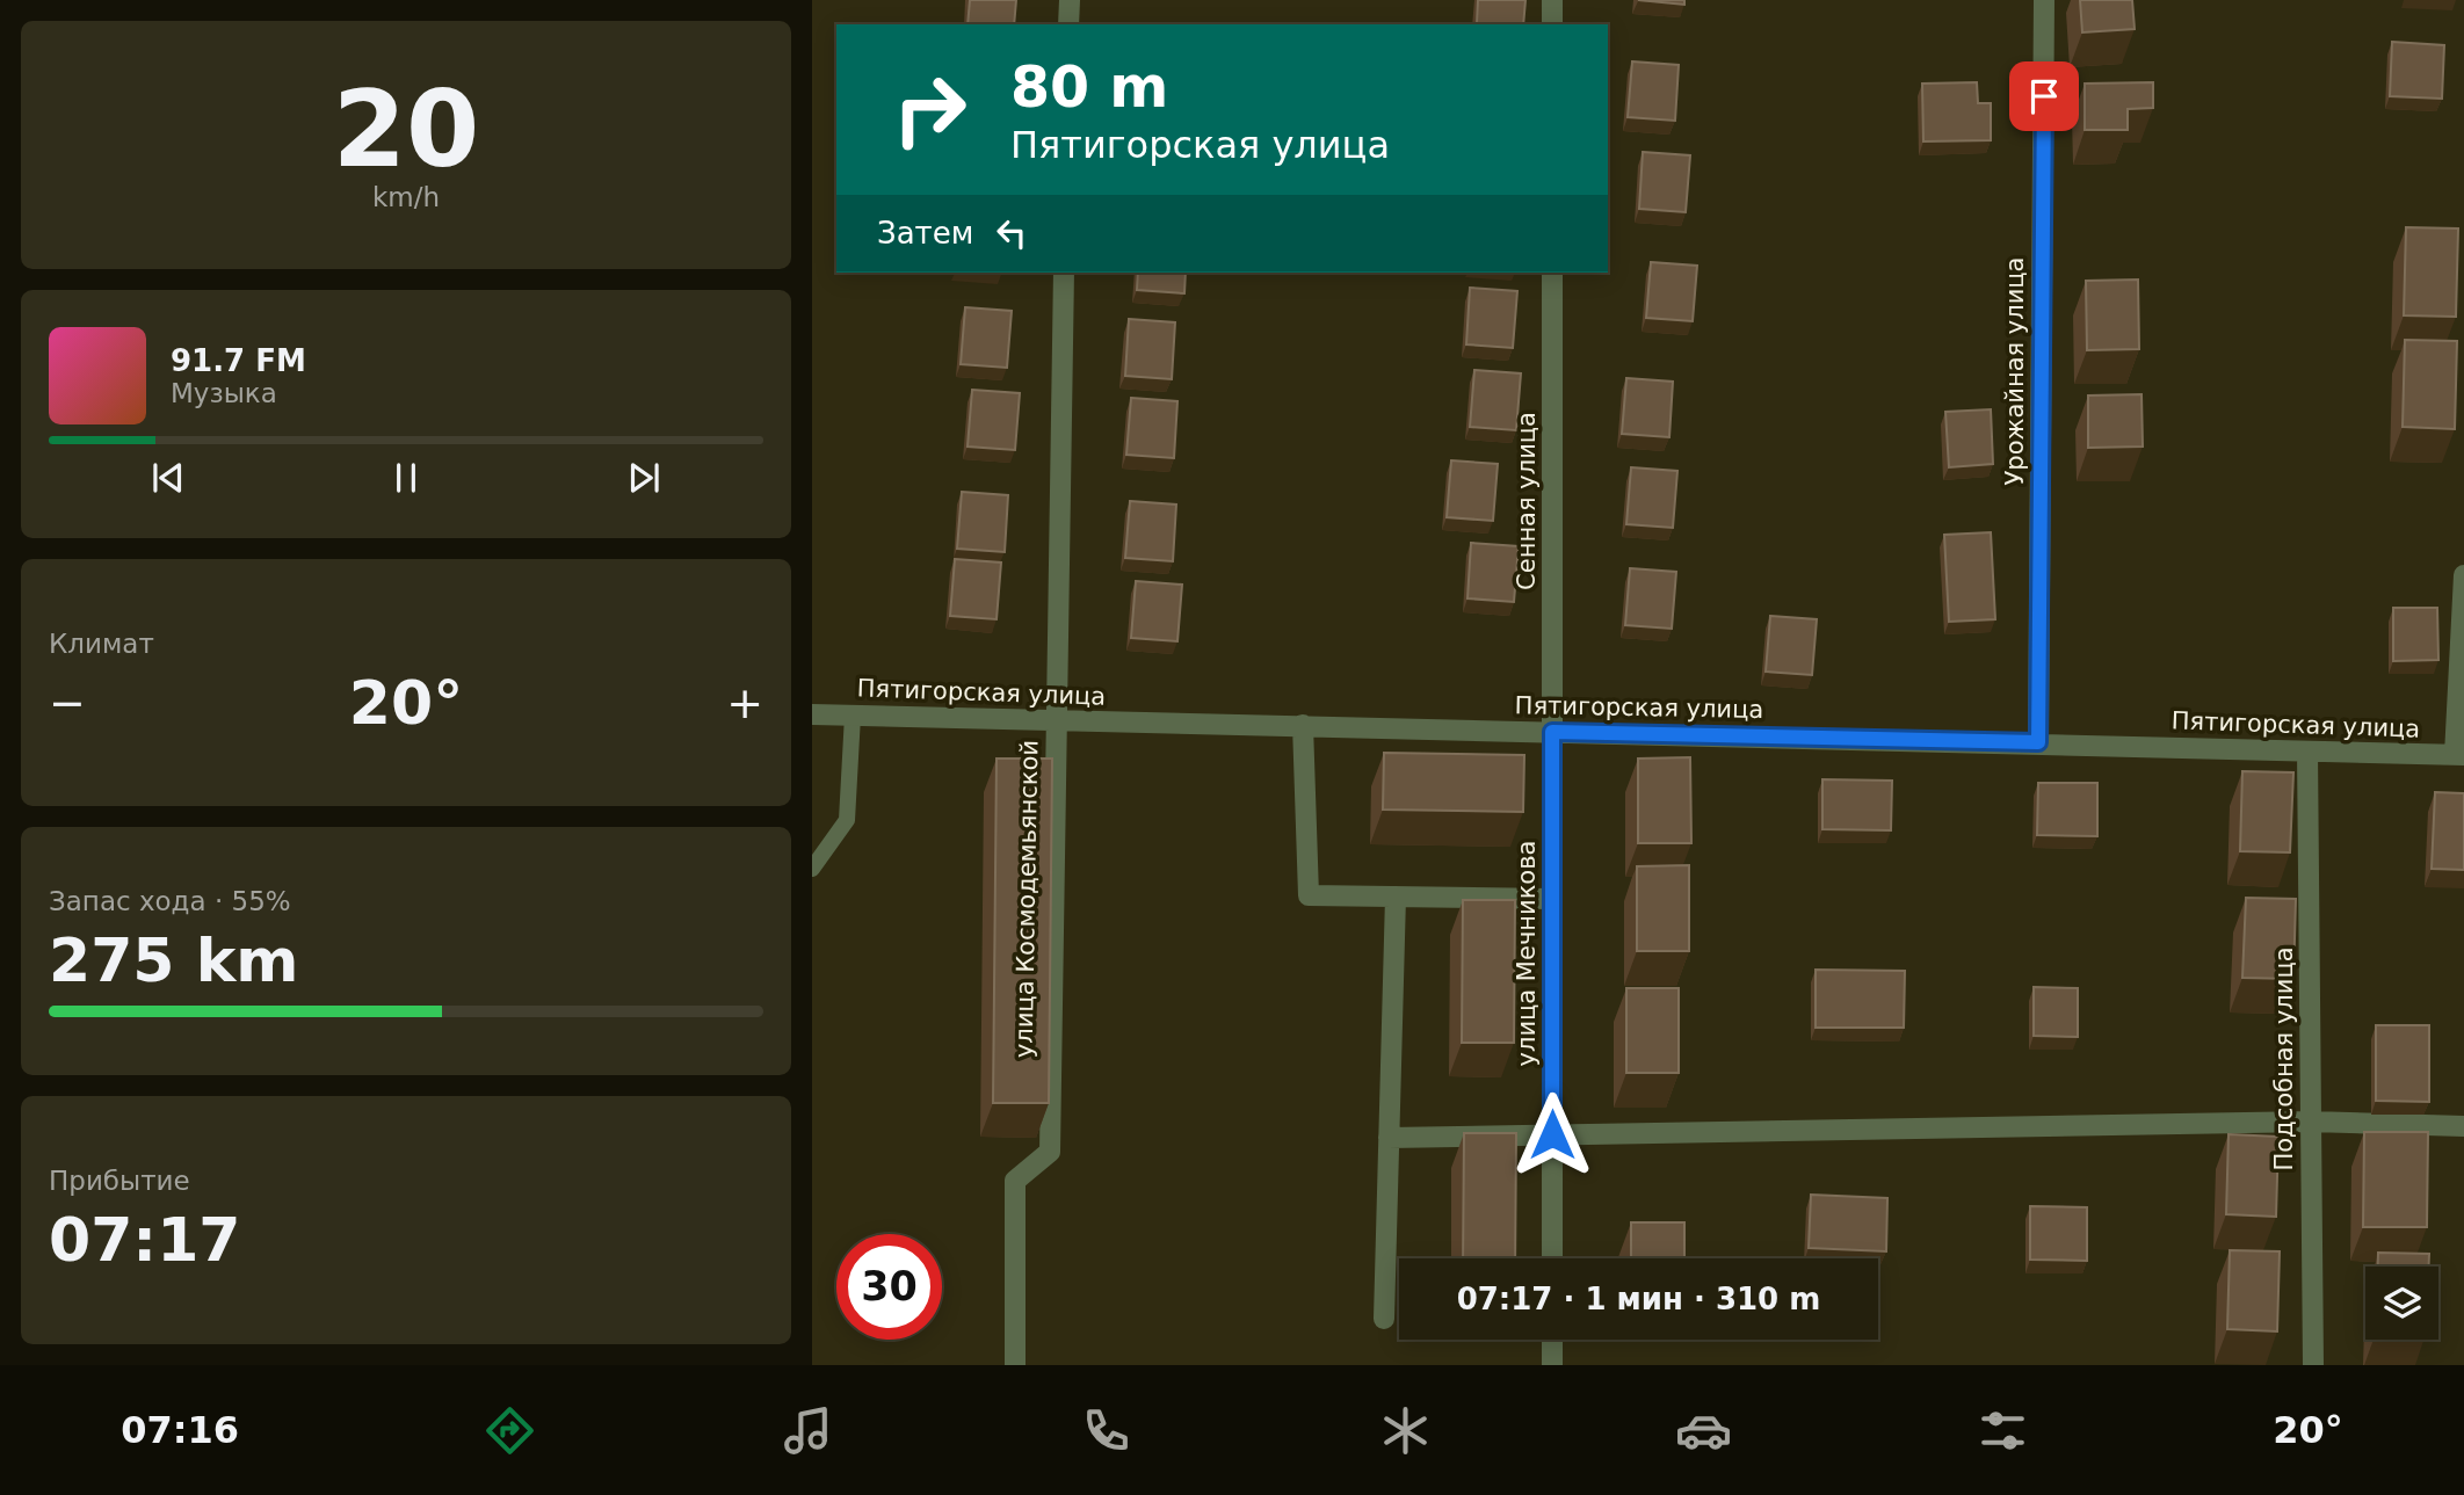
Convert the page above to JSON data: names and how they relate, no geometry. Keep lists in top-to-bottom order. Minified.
{"streets":{"street":["Урожайная улица","Сенная улица","Пятигорская улица","улица Космодемьянской","улица Мечникова","Подсобная улица"]},"crossings":[["Урожайная улица","Пятигорская улица"],["Сенная улица","Пятигорская улица"],["Сенная улица","улица Мечникова"],["Пятигорская улица","улица Космодемьянской"],["Пятигорская улица","улица Мечникова"],["Пятигорская улица","Подсобная улица"]],"page":{"tile":[["20","km/h"],"Климат",["Запас хода · 55%","275 km"],["Прибытие","07:17"]],"turn":["80 m","Пятигорская улица"],"then":"Затем","song":["91.7 FM","Музыка"],"heat":["−","20°","+"],"limit":"30","trip":"07:17 · 1 мин · 310 m","tabs":["07:16","20°"]}}
